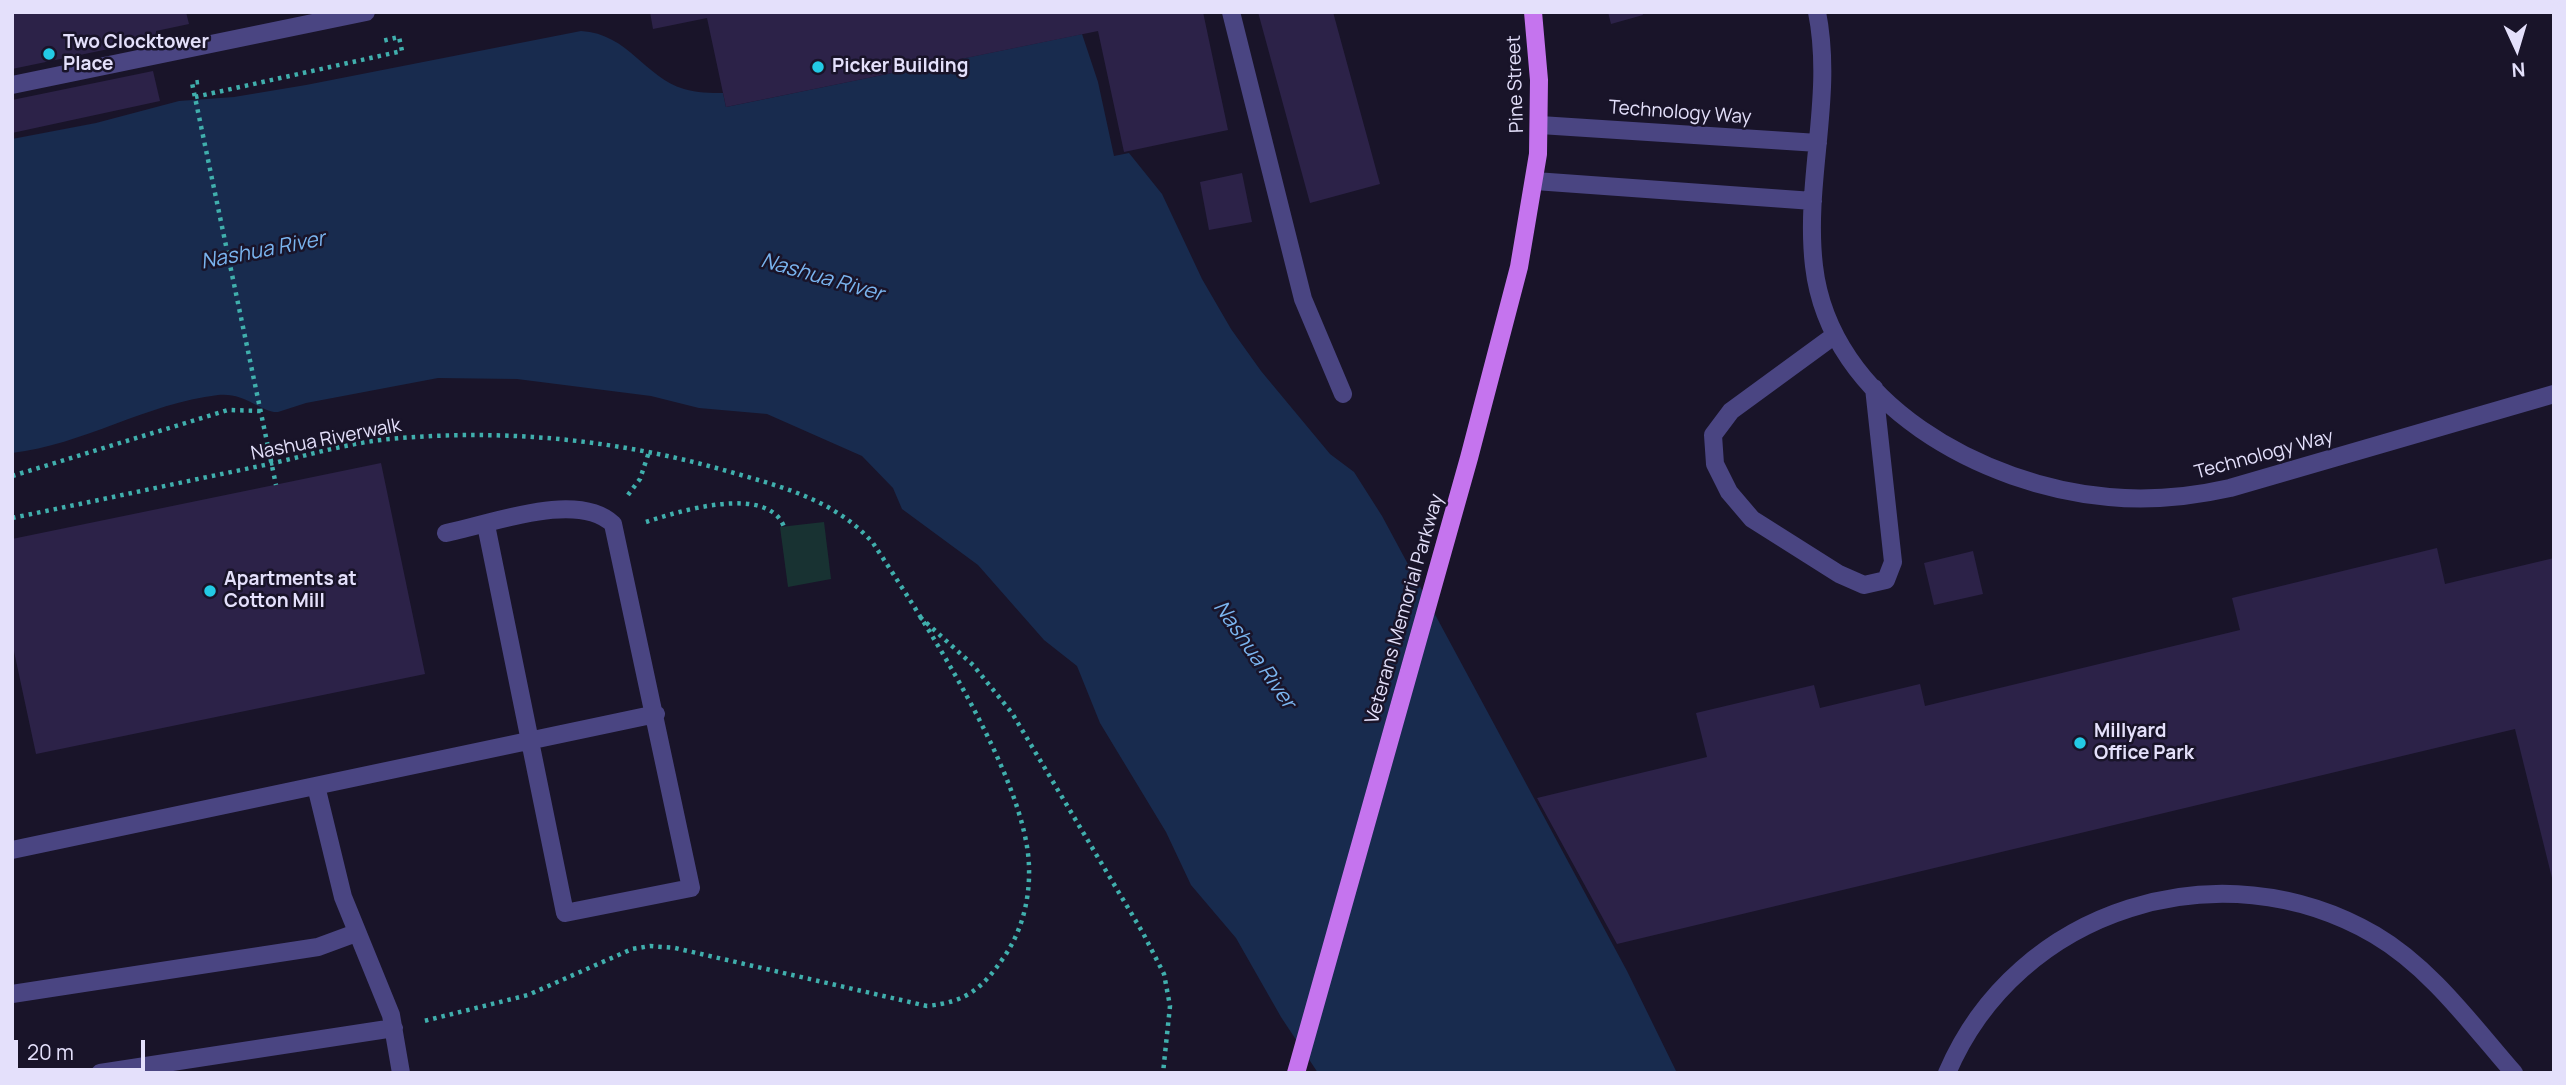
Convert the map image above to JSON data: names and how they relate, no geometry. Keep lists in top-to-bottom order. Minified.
{"streets":{"main road":["Pine Street","Veterans Memorial Parkway"],"street":["Technology Way"],"path":["Nashua Riverwalk"]},"crossings":[["Pine Street","Technology Way"],["Pine Street","Veterans Memorial Parkway"]],"water":["Nashua River"],"places":["Two Clocktower Place","Picker Building","Apartments at Cotton Mill","Millyard Office Park"],"scale_bar":"20 m","north":"bottom"}
